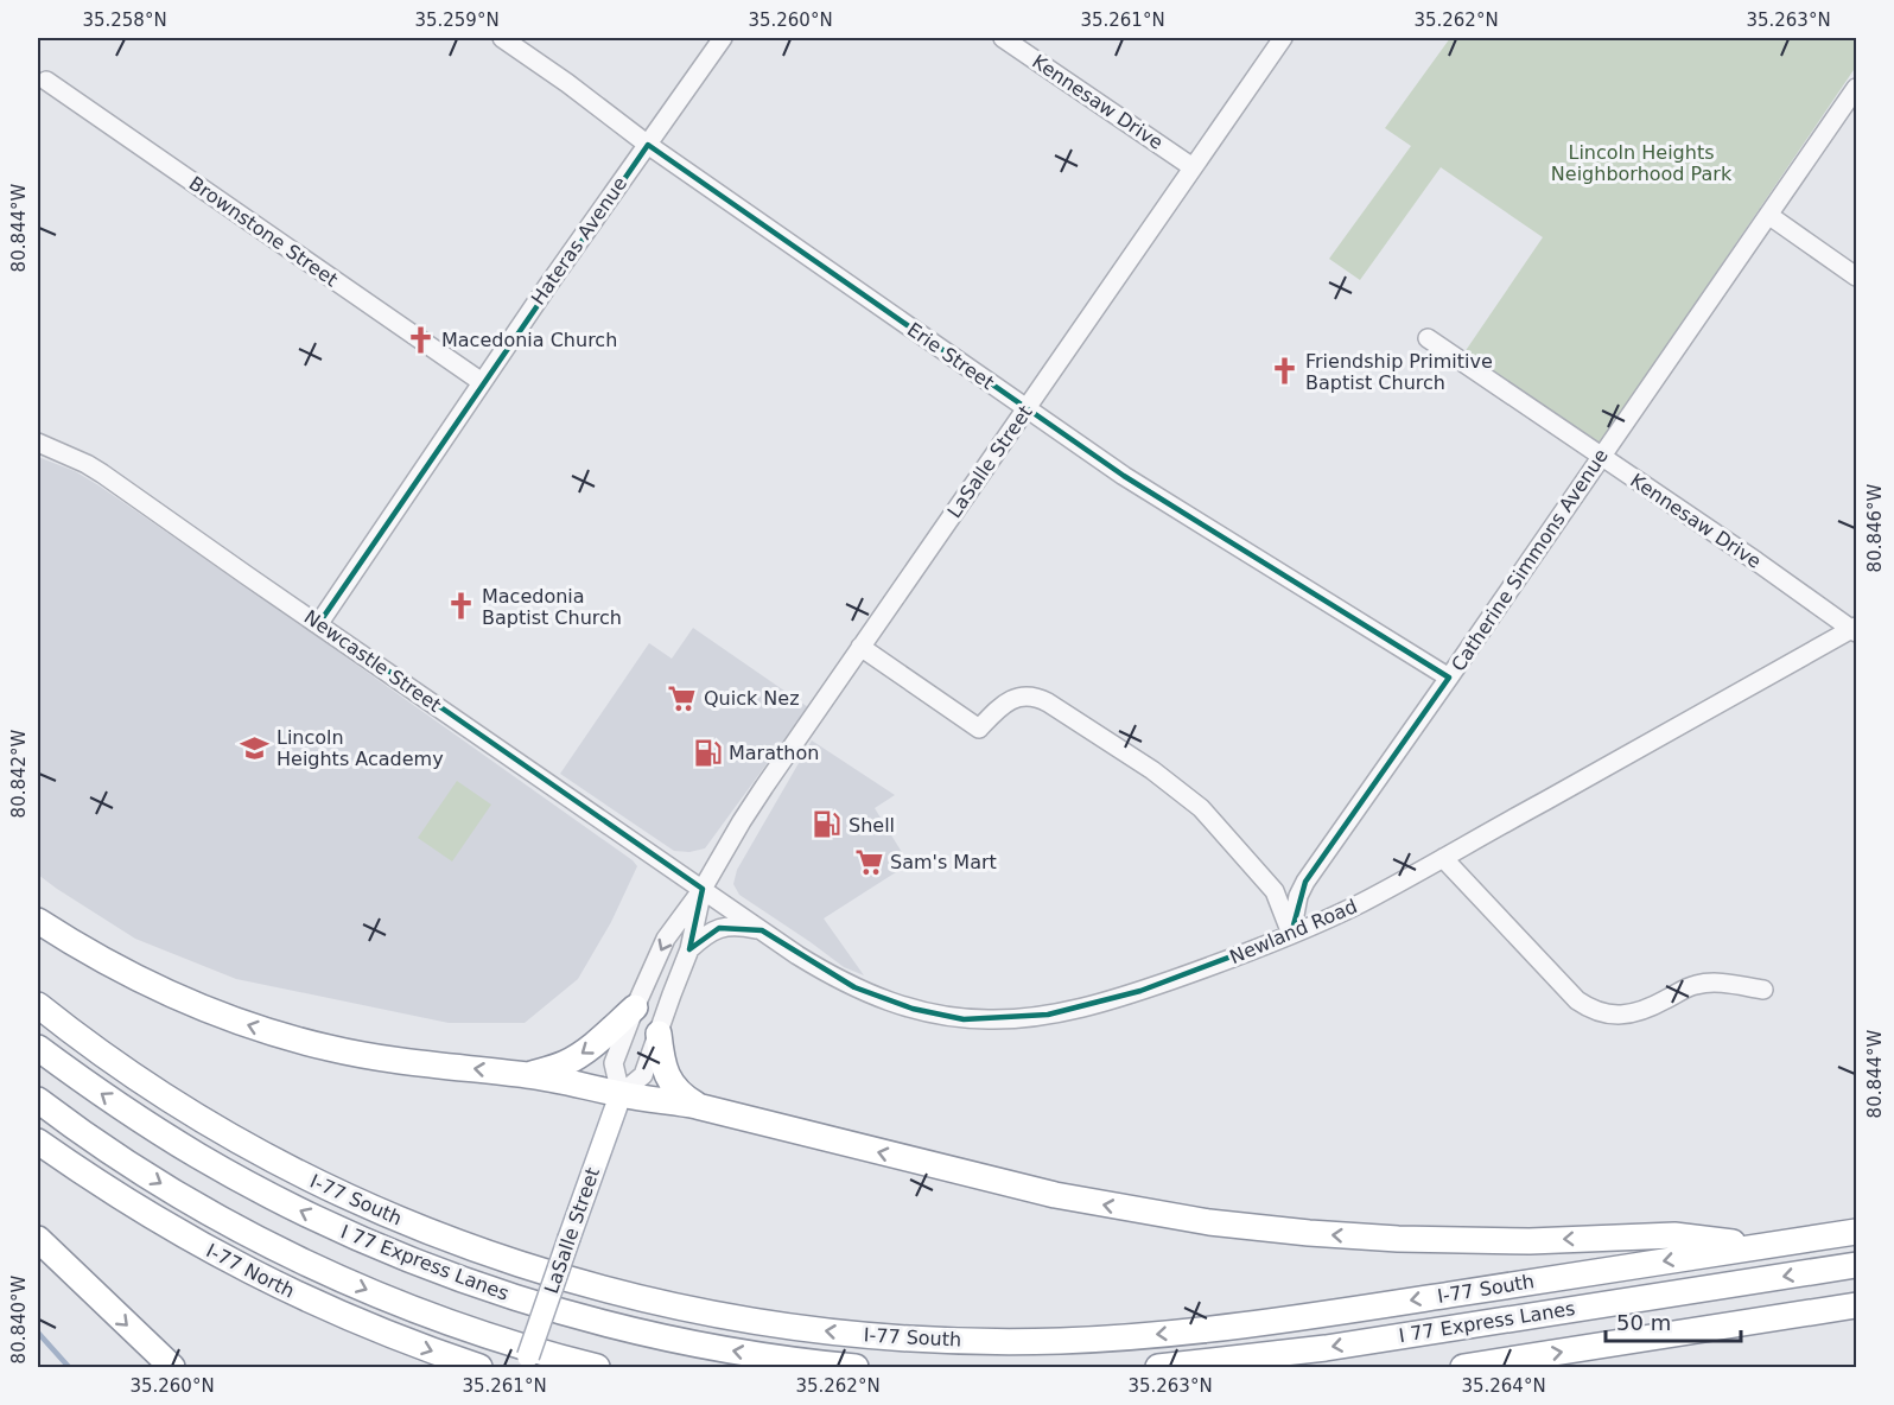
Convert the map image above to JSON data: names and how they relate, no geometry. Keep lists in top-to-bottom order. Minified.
{"streets":{"highway":["I-77 South","I 77 Express Lanes","I-77 North"],"main road":["LaSalle Street"],"street":["Kennesaw Drive","Brownstone Street","Hateras Avenue","Erie Street","Catherine Simmons Avenue","Newcastle Street","Newland Road"]},"crossings":[["Kennesaw Drive","LaSalle Street"],["Kennesaw Drive","Catherine Simmons Avenue"],["Kennesaw Drive","Newland Road"],["Brownstone Street","Hateras Avenue"],["Hateras Avenue","Erie Street"],["Hateras Avenue","Newcastle Street"],["Erie Street","LaSalle Street"],["Erie Street","Catherine Simmons Avenue"],["LaSalle Street","Newcastle Street"],["LaSalle Street","Newland Road"],["Catherine Simmons Avenue","Newland Road"],["Newcastle Street","Newland Road"]],"parks":["Lincoln Heights Neighborhood Park"],"places":{"church":["Macedonia Church","Friendship Primitive Baptist Church","Macedonia Baptist Church"],"supermarket":["Quick Nez","Sam's Mart"],"school or university":["Lincoln Heights Academy"],"fuel station":["Marathon","Shell"]},"scale_bar":"50 m","coordinates":["35.258°N","35.259°N","35.260°N","35.261°N","35.262°N","35.263°N","80.844°W","80.846°W","80.842°W","80.840°W","35.264°N"]}
